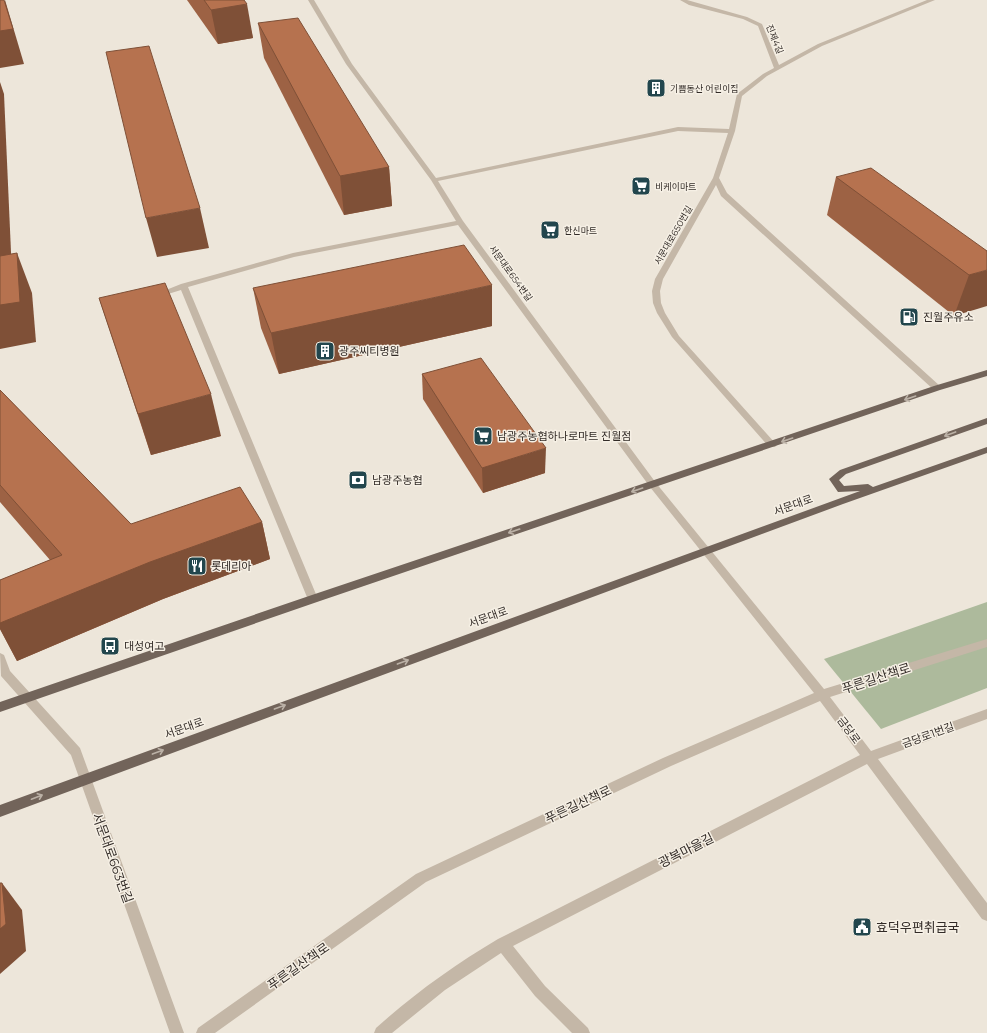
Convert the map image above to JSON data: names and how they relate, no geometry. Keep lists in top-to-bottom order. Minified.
{"streets":{"main road":["서문대로"],"street":["진제4길","서문대로650번길","서문대로654번길","푸른길산책로","금당로","금당로1번길","광복마을길","서문대로663번길"]},"crossings":[["진제4길","서문대로650번길"],["서문대로654번길","서문대로"],["서문대로654번길","금당로"],["서문대로","금당로"],["서문대로","서문대로663번길"],["푸른길산책로","금당로"],["금당로","금당로1번길"],["금당로","광복마을길"],["금당로1번길","광복마을길"]],"places":{"building":["기쁨동산 어린이집","광주씨티병원"],"supermarket":["비케이마트","한신마트","남광주농협하나로마트 진월점"],"fuel station":["진월주유소"],"bank":["남광주농협"],"restaurant":["롯데리아"],"bus stop":["대성여고"],"public building":["효덕우편취급국"]}}
